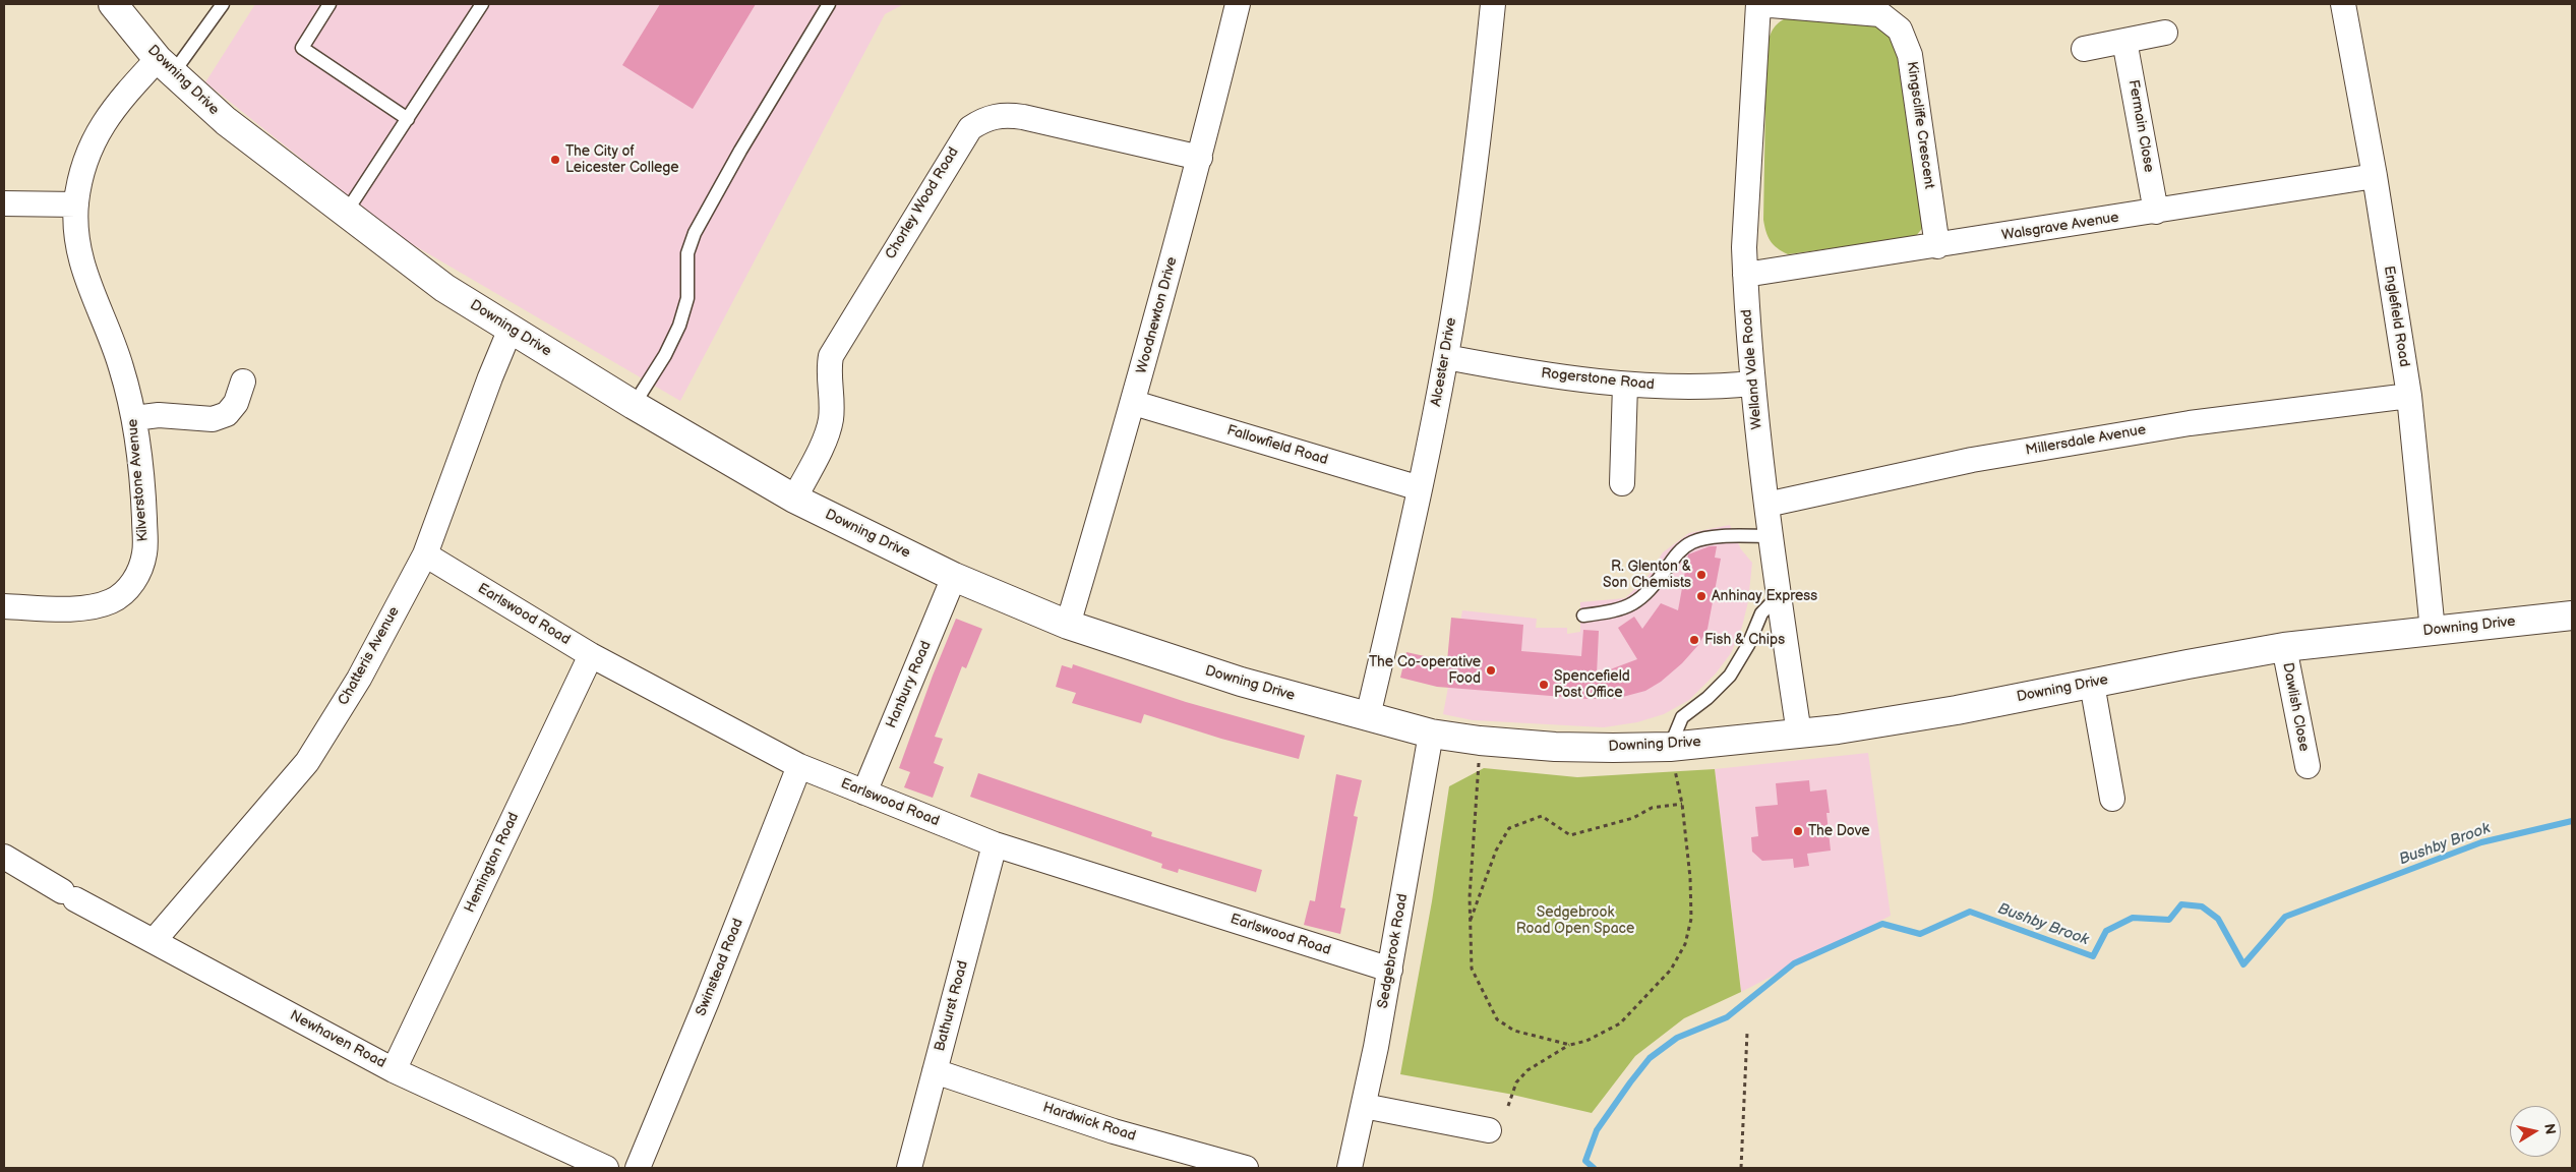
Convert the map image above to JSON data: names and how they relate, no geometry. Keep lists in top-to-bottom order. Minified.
{"streets":{"street":["Downing Drive","Kingscliffe Crescent","Fermain Close","Chorley Wood Road","Walsgrave Avenue","Woodnewton Drive","Englefield Road","Alcester Drive","Welland Vale Road","Rogerstone Road","Millersdale Avenue","Fallowfield Road","Kilverstone Avenue","Earlswood Road","Chatteris Avenue","Hanbury Road","Dawlish Close","Hemington Road","Sedgebrook Road","Swinstead Road","Bathurst Road","Newhaven Road","Hardwick Road"]},"crossings":[["Downing Drive","Chorley Wood Road"],["Downing Drive","Woodnewton Drive"],["Downing Drive","Englefield Road"],["Downing Drive","Alcester Drive"],["Downing Drive","Welland Vale Road"],["Downing Drive","Kilverstone Avenue"],["Downing Drive","Chatteris Avenue"],["Downing Drive","Hanbury Road"],["Downing Drive","Dawlish Close"],["Downing Drive","Sedgebrook Road"],["Kingscliffe Crescent","Walsgrave Avenue"],["Kingscliffe Crescent","Welland Vale Road"],["Fermain Close","Walsgrave Avenue"],["Chorley Wood Road","Woodnewton Drive"],["Walsgrave Avenue","Englefield Road"],["Walsgrave Avenue","Welland Vale Road"],["Woodnewton Drive","Fallowfield Road"],["Englefield Road","Millersdale Avenue"],["Alcester Drive","Rogerstone Road"],["Alcester Drive","Fallowfield Road"],["Welland Vale Road","Rogerstone Road"],["Welland Vale Road","Millersdale Avenue"],["Earlswood Road","Chatteris Avenue"],["Earlswood Road","Hanbury Road"],["Earlswood Road","Hemington Road"],["Earlswood Road","Sedgebrook Road"],["Earlswood Road","Swinstead Road"],["Earlswood Road","Bathurst Road"],["Chatteris Avenue","Newhaven Road"],["Hemington Road","Newhaven Road"],["Bathurst Road","Hardwick Road"]],"water":["Bushby Brook"],"parks":["Sedgebrook Road Open Space"],"places":["The City of Leicester College","R. Glenton & Son Chemists","Anhinay Express","Fish & Chips","The Co-operative Food","Spencefield Post Office","The Dove"],"north":"right"}
